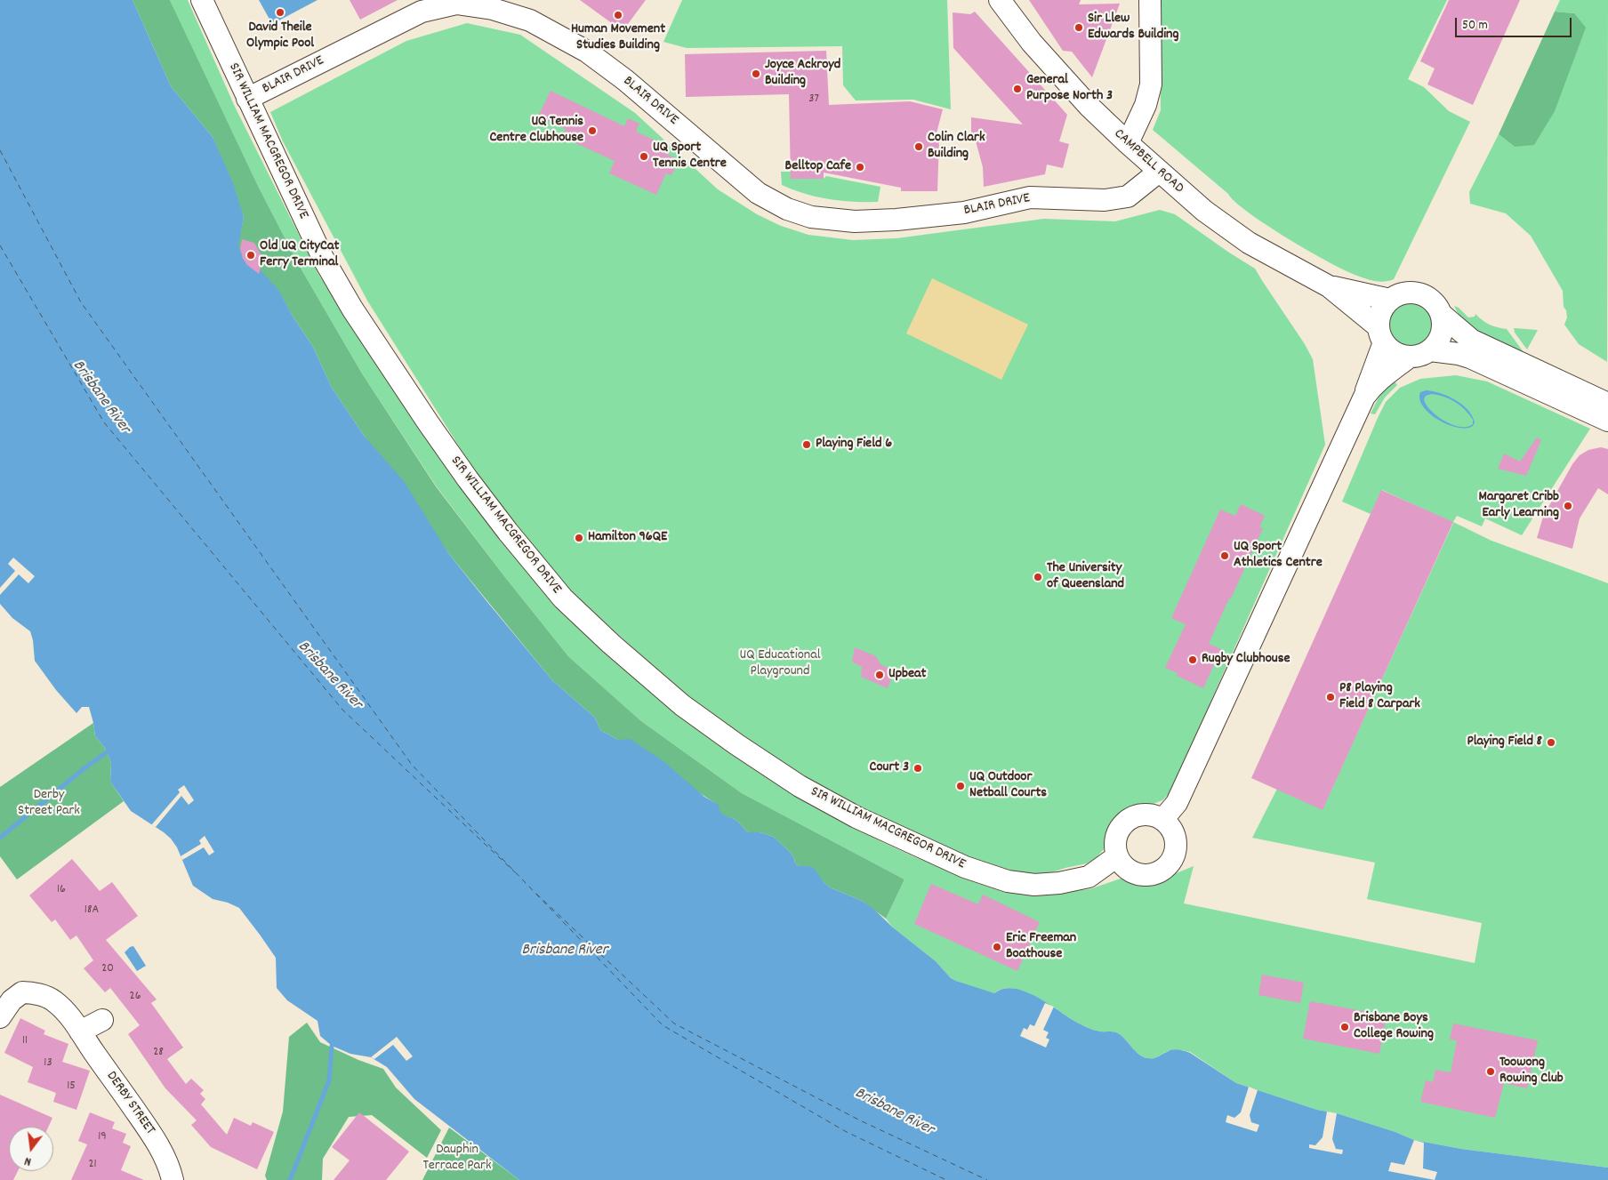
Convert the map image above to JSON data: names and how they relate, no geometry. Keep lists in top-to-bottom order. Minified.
{"streets":{"street":["BLAIR DRIVE","SIR WILLIAM MACGREGOR DRIVE","CAMPBELL ROAD","DERBY STREET"]},"crossings":[["BLAIR DRIVE","SIR WILLIAM MACGREGOR DRIVE"],["BLAIR DRIVE","CAMPBELL ROAD"]],"water":["Brisbane River"],"parks":["UQ Educational Playground","Derby Street Park","Dauphin Terrace Park"],"places":["David Theile Olympic Pool","Human Movement Studies Building","Sir Llew Edwards Building","Joyce Ackroyd Building","General Purpose North 3","UQ Tennis Centre Clubhouse","Colin Clark Building","UQ Sport Tennis Centre","Belltop Cafe","Old UQ CityCat Ferry Terminal","Playing Field 6","Margaret Cribb Early Learning","Hamilton 96QE","UQ Sport Athletics Centre","The University of Queensland","Rugby Clubhouse","Upbeat","P8 Playing Field 8 Carpark","Playing Field 8","Court 3","UQ Outdoor Netball Courts","Eric Freeman Boathouse","Brisbane Boys College Rowing","Toowong Rowing Club"],"house_numbers":["37","16","18A","20","26","11","28","13","15","19","21"],"scale_bar":"50 m","north":"bottom"}
